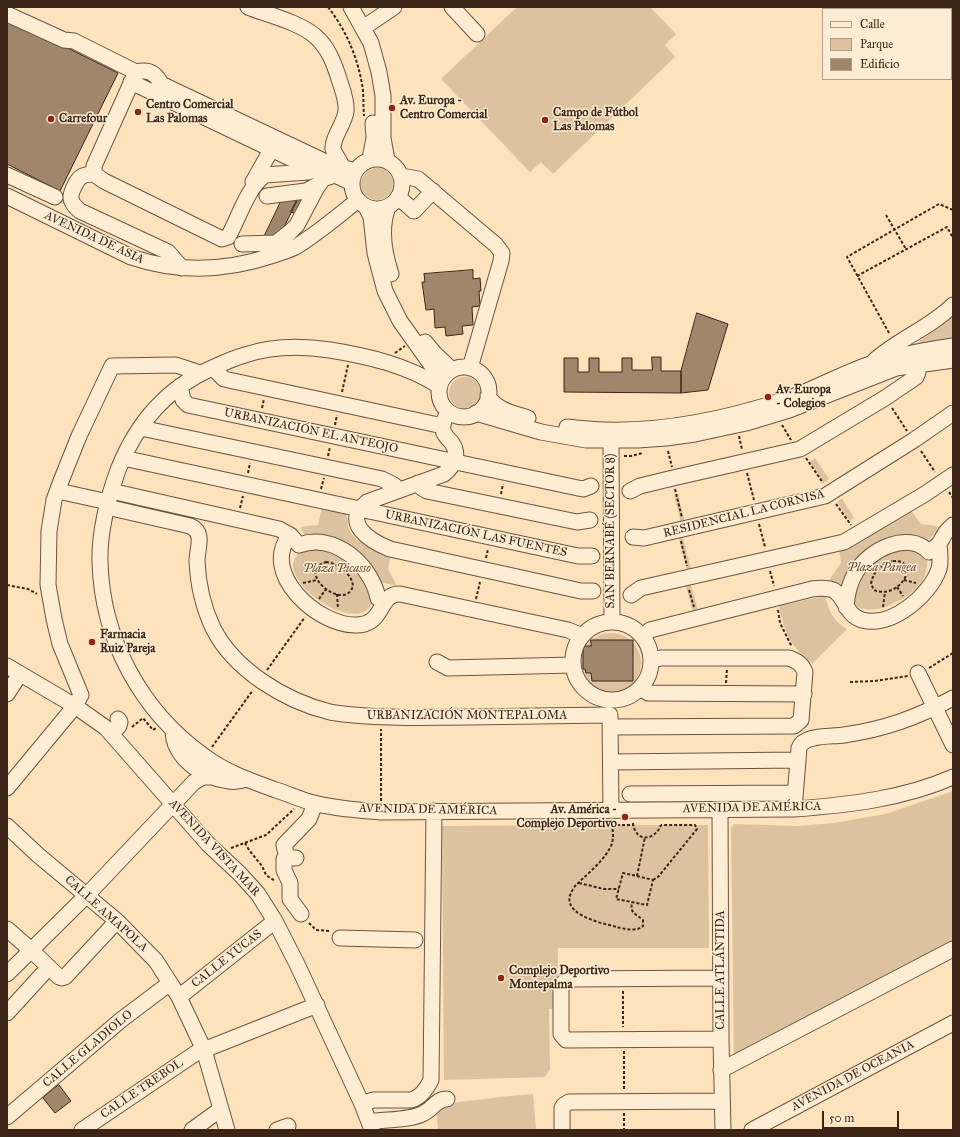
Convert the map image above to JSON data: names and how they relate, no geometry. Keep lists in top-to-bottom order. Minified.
{"streets":{"street":["AVENIDA DE ASIA","URBANIZACIÓN EL ANTEOJO","RESIDENCIAL LA CORNISA","SAN BERNABÉ (SECTOR 8)","URBANIZACIÓN LAS FUENTES","URBANIZACIÓN MONTEPALOMA","AVENIDA DE AMÉRICA","AVENIDA VISTA MAR","CALLE AMAPOLA","CALLE YUCAS","CALLE ATLÁNTIDA","CALLE GLADIOLO","AVENIDA DE OCEANIA","CALLE TREBOL"]},"crossings":[["URBANIZACIÓN EL ANTEOJO","AVENIDA DE AMÉRICA"],["SAN BERNABÉ (SECTOR 8)","URBANIZACIÓN MONTEPALOMA"],["URBANIZACIÓN MONTEPALOMA","AVENIDA DE AMÉRICA"],["AVENIDA DE AMÉRICA","CALLE ATLÁNTIDA"],["AVENIDA VISTA MAR","CALLE YUCAS"],["AVENIDA VISTA MAR","CALLE TREBOL"],["CALLE AMAPOLA","CALLE YUCAS"],["CALLE AMAPOLA","CALLE GLADIOLO"],["CALLE AMAPOLA","CALLE TREBOL"]],"parks":["Plaza Pangea","Plaza Picasso"],"places":["Av. Europa - Centro Comercial","Centro Comercial Las Palomas","Carrefour","Campo de Fútbol Las Palomas","Av. Europa - Colegios","Farmacia Ruiz Pareja","Av. América - Complejo Deportivo","Complejo Deportivo Montepalma"],"legend":["Calle","Parque","Edificio"],"scale_bar":"50 m"}
